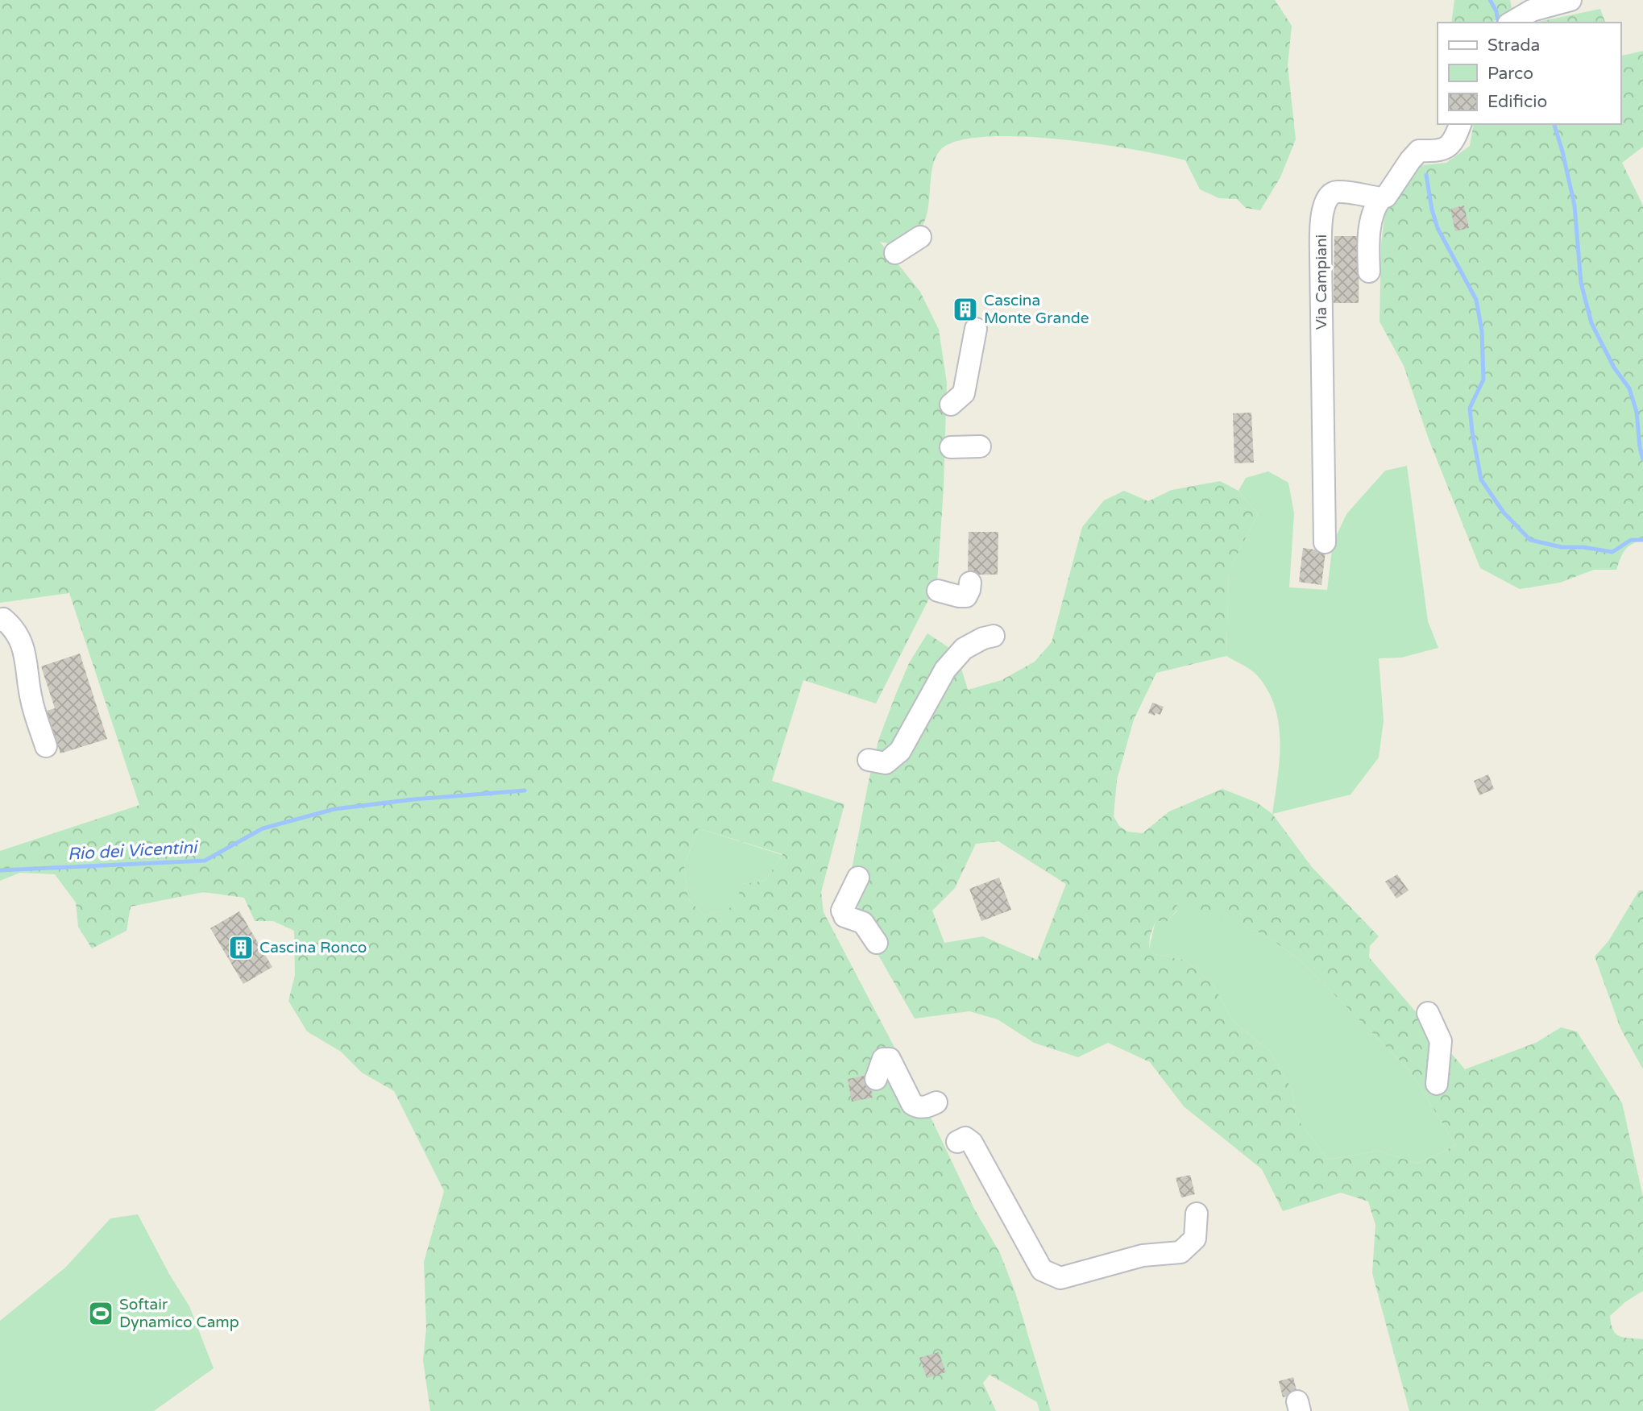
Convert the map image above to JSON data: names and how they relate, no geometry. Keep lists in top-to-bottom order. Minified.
{"streets":{"street":["Via Campiani"]},"water":["Rio dei Vicentini"],"places":{"building":["Cascina Monte Grande","Cascina Ronco"],"sports":["Softair Dynamico Camp"]},"legend":["Strada","Parco","Edificio"]}
